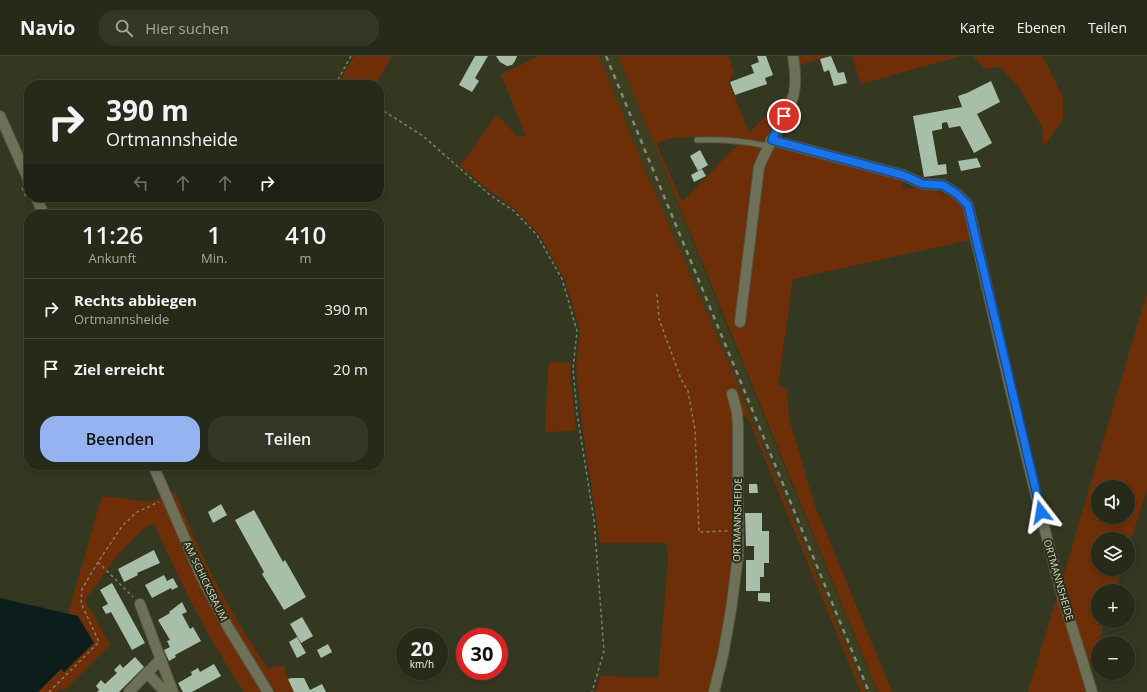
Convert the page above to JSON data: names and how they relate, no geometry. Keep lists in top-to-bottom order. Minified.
{"streets":{"street":["ORTMANNSHEIDE","AM SCHICKSBAUM"]},"page":{"header":"Navio","search":"Hier suchen","nav":["Karte","Ebenen","Teilen"],"turn":["390 m","Ortmannsheide"],"eta":["11:26","Ankunft","1","Min.","410","m"],"list":[{"name":"Rechts abbiegen","note":"Ortmannsheide","value":"390 m"},{"name":"Ziel erreicht","value":"20 m"}],"buttons":["Beenden","Teilen"],"map_buttons":["+","−"],"speed":"20 km/h","limit":"30"}}
